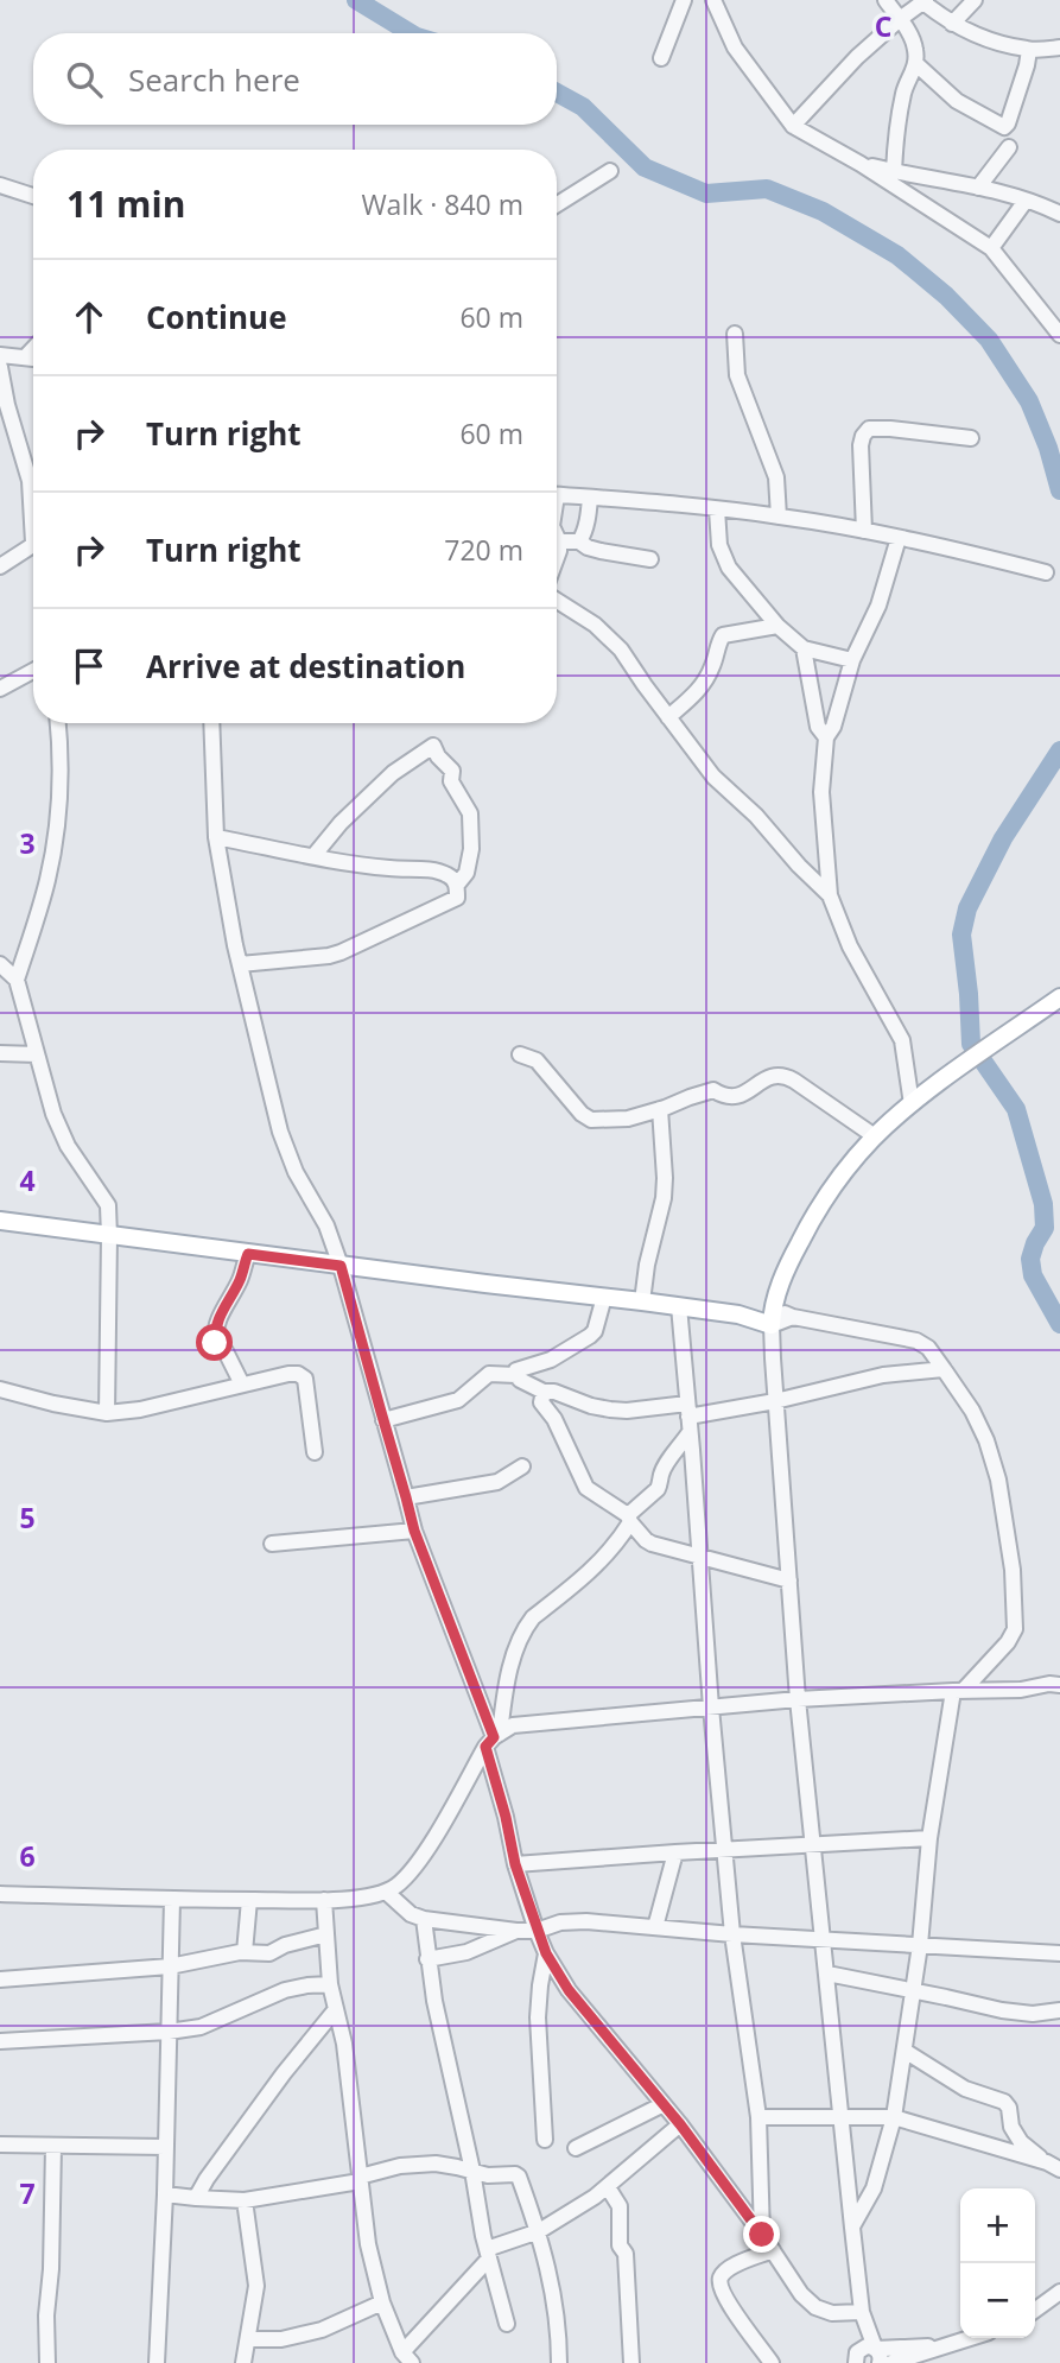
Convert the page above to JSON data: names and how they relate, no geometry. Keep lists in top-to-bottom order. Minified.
{"page":{"search":"Search here","heading":["11 min","Walk · 840 m"],"list":[["Continue","60 m"],["Turn right","60 m"],["Turn right","720 m"],"Arrive at destination"],"map_buttons":["+","−"]},"grid":{"columns":["C"],"rows":["3","4","5","6","7"]}}
